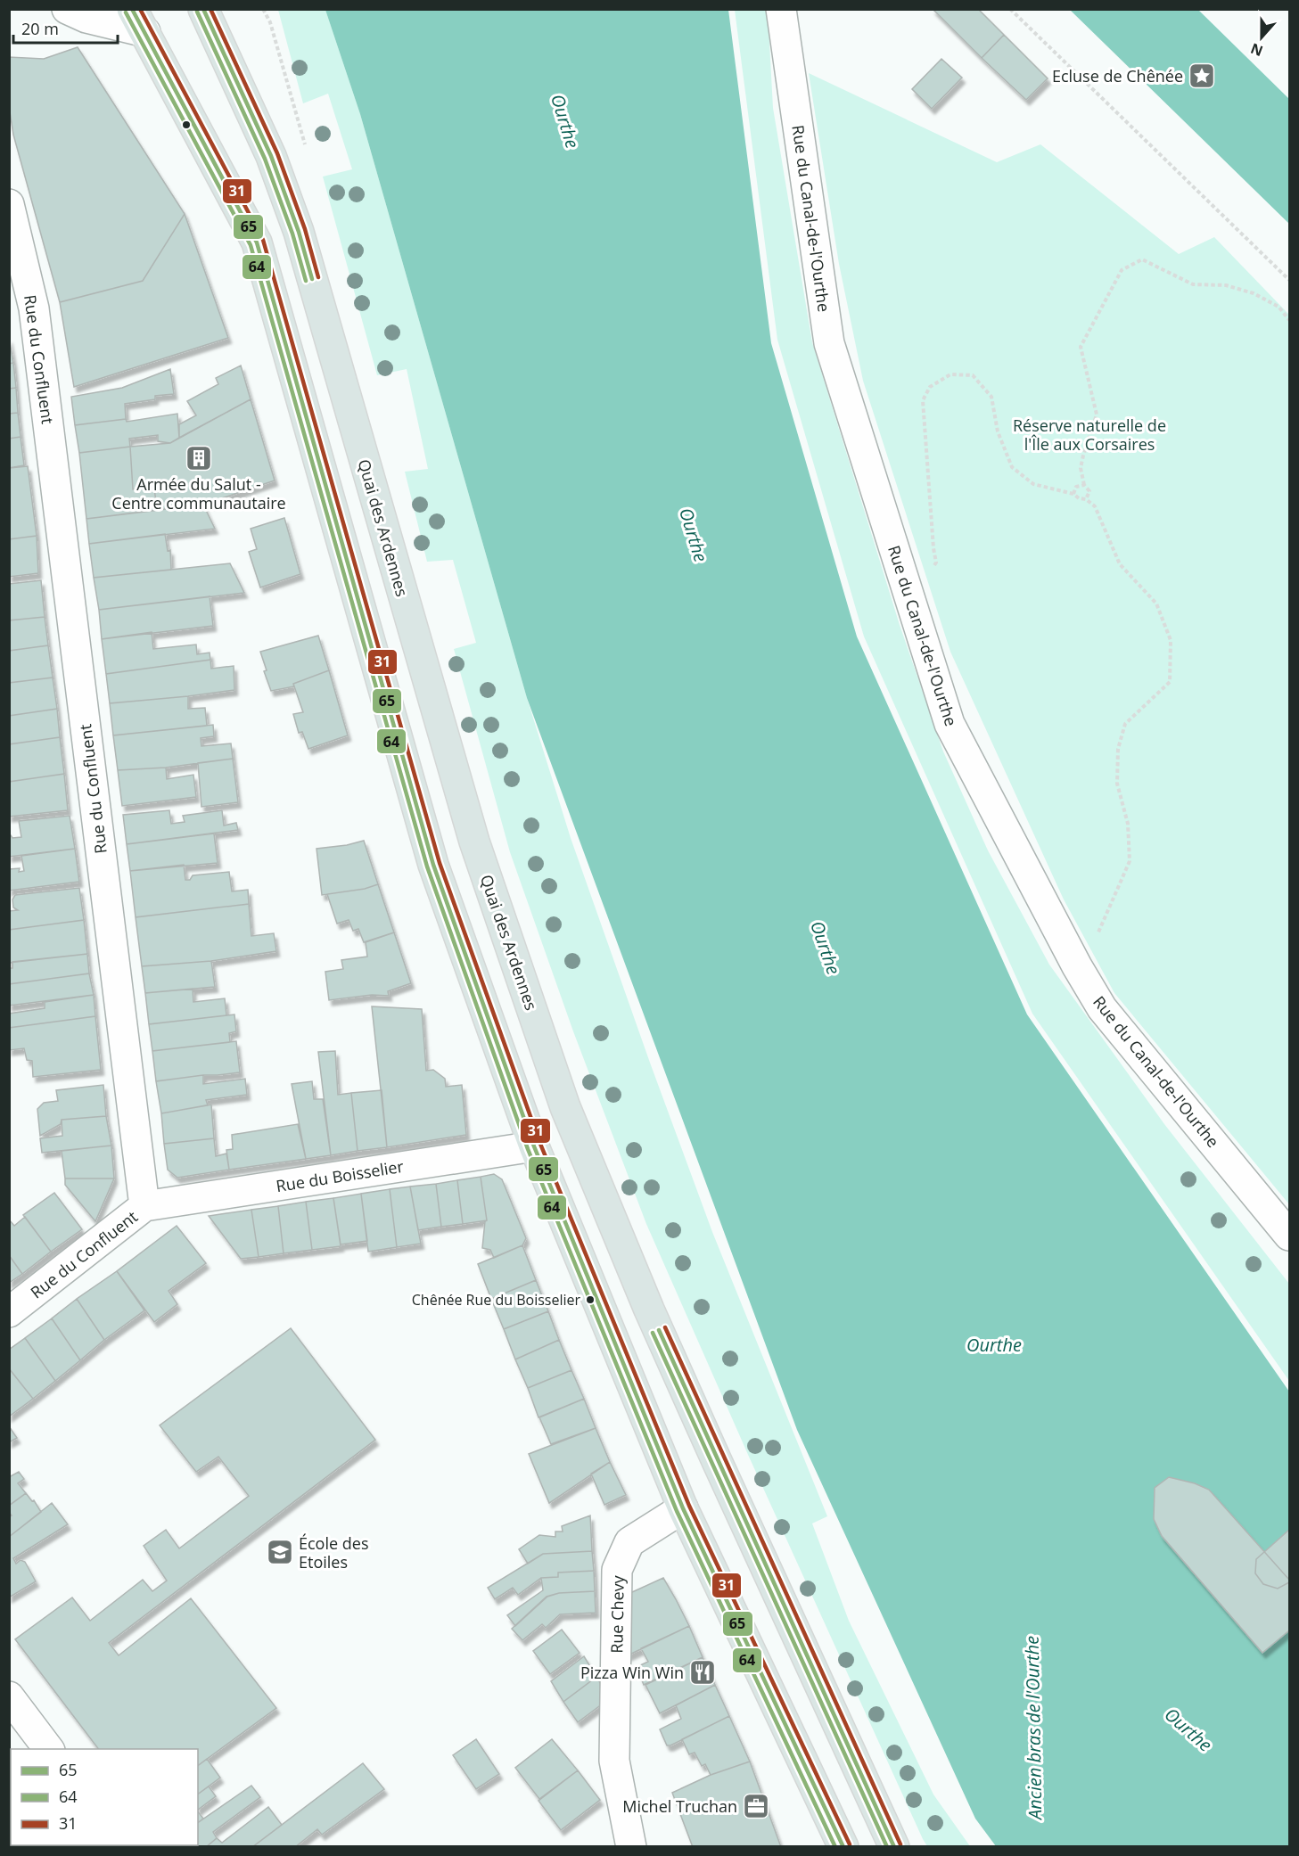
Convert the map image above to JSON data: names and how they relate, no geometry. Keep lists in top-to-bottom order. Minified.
{"streets":{"main road":["Quai des Ardennes"],"street":["Rue du Canal-de-l'Ourthe","Rue du Confluent","Rue du Boisselier","Rue Chevy"]},"crossings":[["Rue du Confluent","Rue du Boisselier"]],"water":["Ourthe","Ancien bras de l'Ourthe"],"parks":["Réserve naturelle de l'Île aux Corsaires"],"places":{"place":["Ecluse de Chênée"],"building":["Armée du Salut - Centre communautaire"],"other":["Chênée Rue du Boisselier"],"school or university":["École des Etoiles"],"restaurant":["Pizza Win Win"],"office":["Michel Truchan"]},"lines":["transit line 65","transit line 31","transit line 64"],"legend":["65","64","31"],"scale_bar":"20 m","north":"bottom"}
